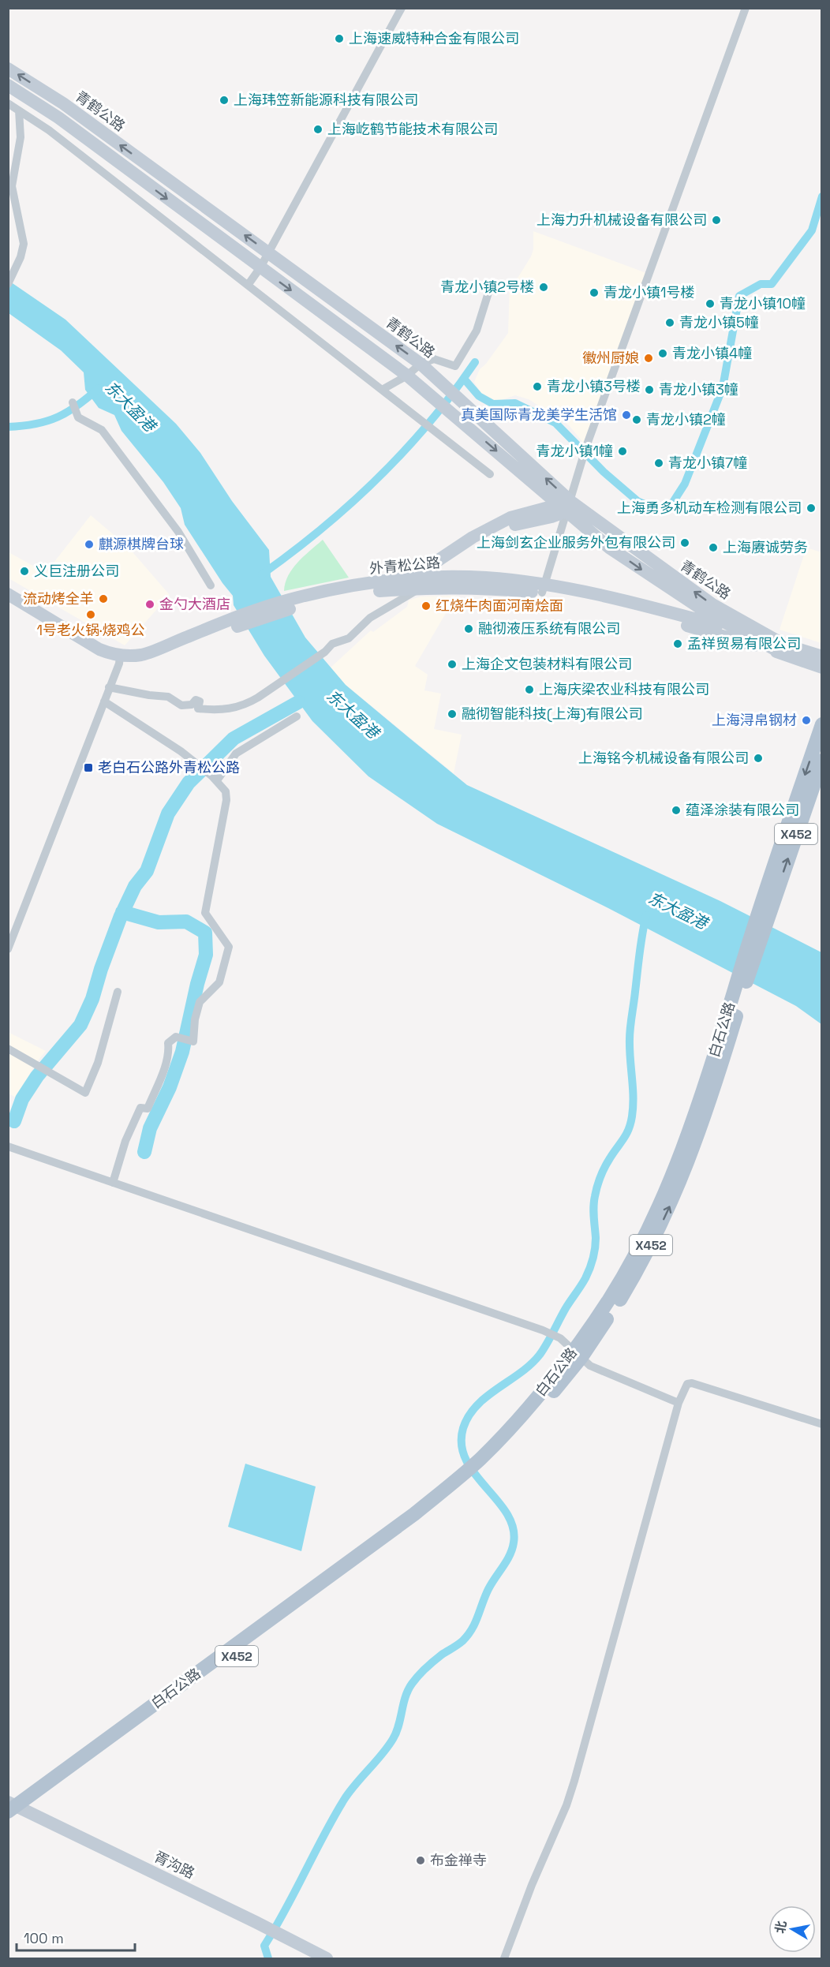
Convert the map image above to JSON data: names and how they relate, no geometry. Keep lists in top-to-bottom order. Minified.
{"streets":{"main road":["青鹤公路","外青松公路","X452","白石公路","胥沟路"]},"crossings":[["青鹤公路","外青松公路"],["白石公路","胥沟路"]],"water":["东大盈港"],"places":{"other":["上海速威特种合金有限公司","上海玮笠新能源科技有限公司","上海屹鹤节能技术有限公司","上海力升机械设备有限公司","青龙小镇2号楼","青龙小镇1号楼","青龙小镇10幢","青龙小镇5幢","青龙小镇4幢","徽州厨娘","青龙小镇3号楼","青龙小镇3幢","真美国际青龙美学生活馆","青龙小镇2幢","青龙小镇1幢","青龙小镇7幢","上海勇多机动车检测有限公司","上海剑玄企业服务外包有限公司","麒源棋牌台球","上海赓诚劳务","义巨注册公司","流动烤全羊","金勺大酒店","红烧牛肉面河南烩面","1号老火锅·烧鸡公","融彻液压系统有限公司","孟祥贸易有限公司","上海企文包装材料有限公司","上海庆梁农业科技有限公司","融彻智能科技(上海)有限公司","上海浔帛钢材","上海铭今机械设备有限公司","蕴泽涂装有限公司","布金禅寺"],"transit":["老白石公路外青松公路"]},"scale_bar":"100 m","north":"left"}
